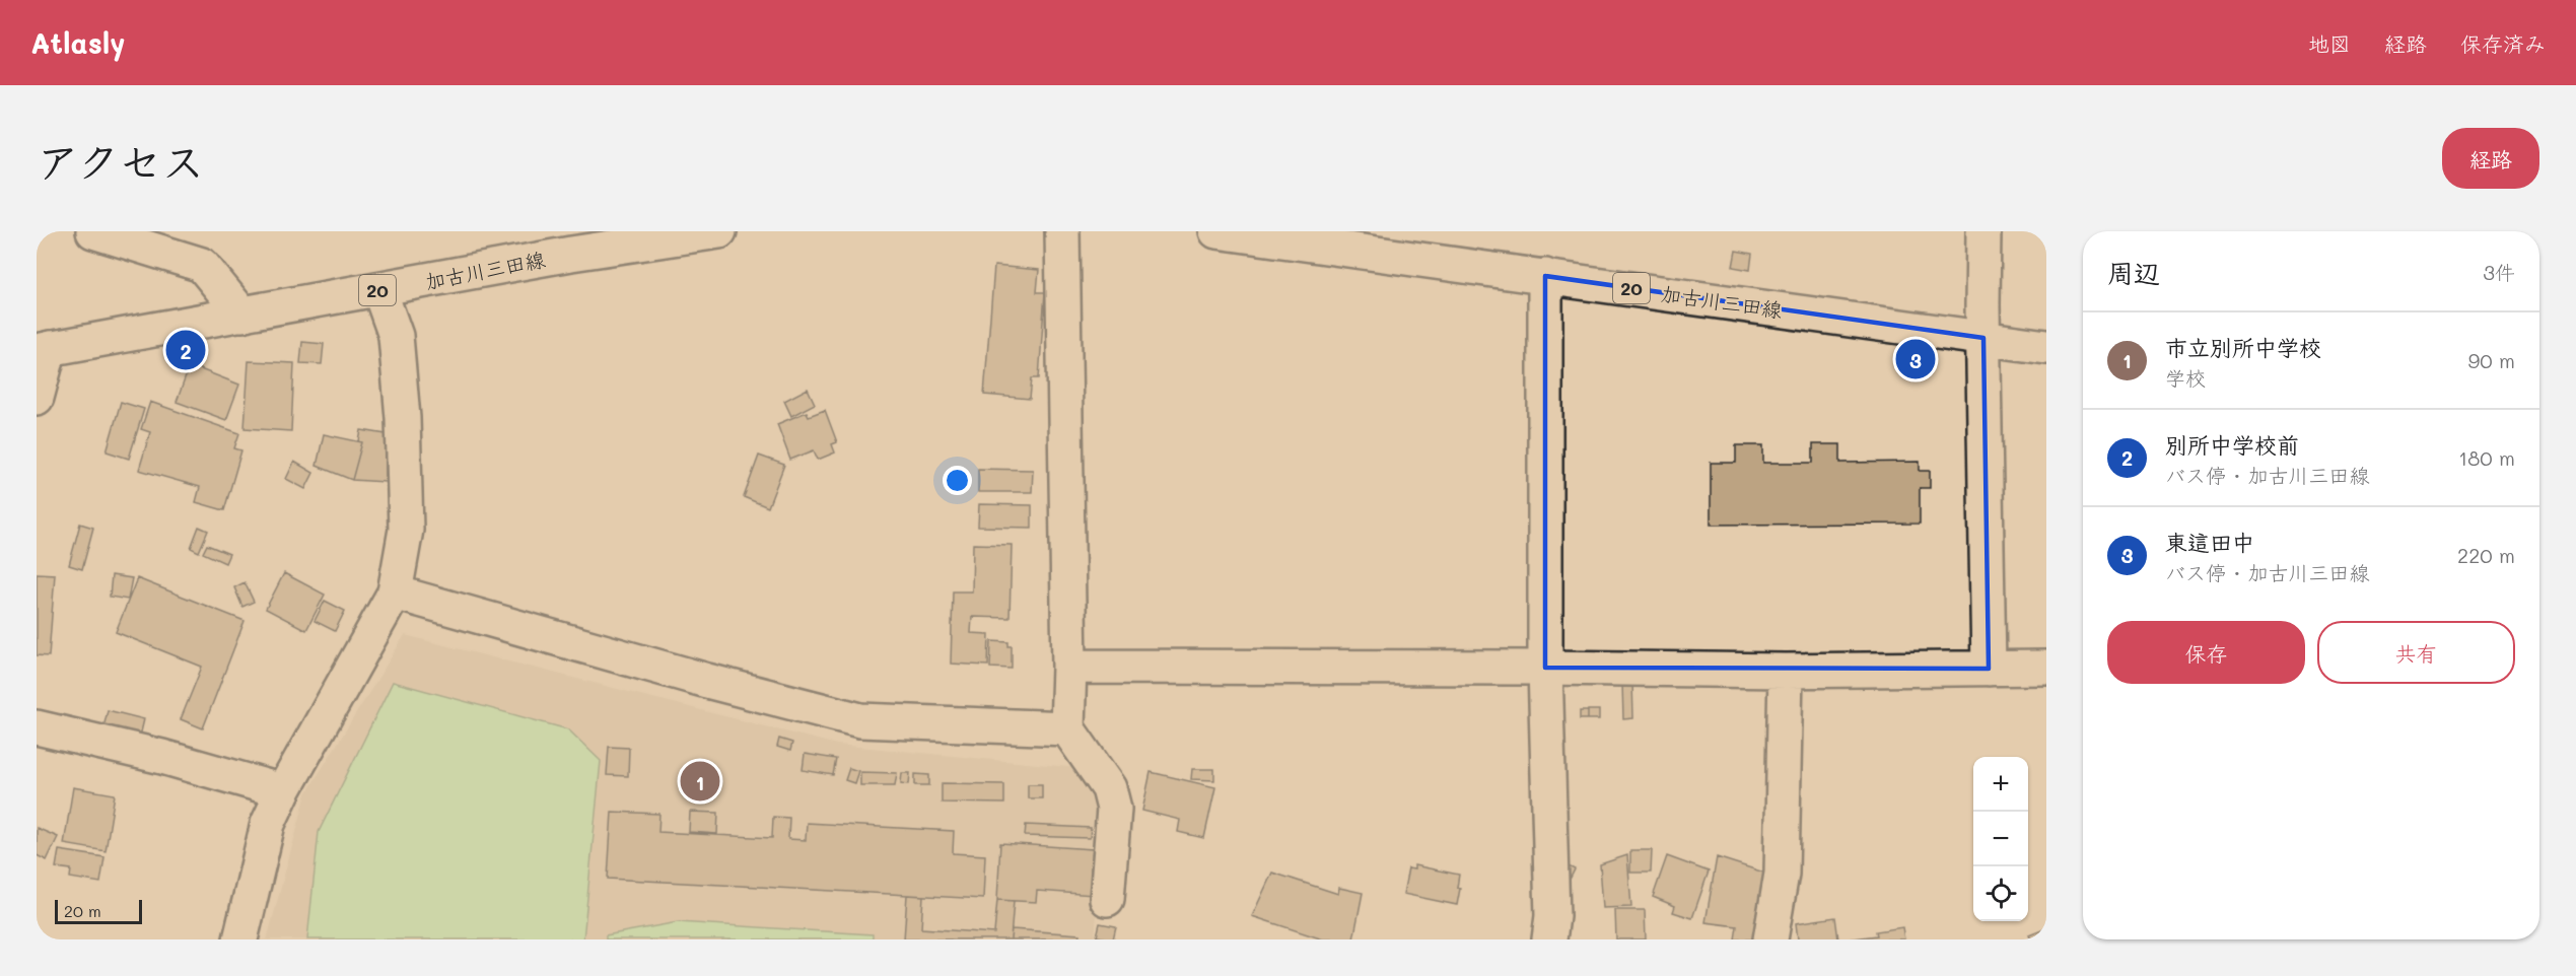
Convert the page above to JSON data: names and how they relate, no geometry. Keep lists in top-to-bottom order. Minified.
{"streets":{"street":["加古川三田線","20"]},"scale_bar":"20 m","page":{"header":"Atlasly","nav":["地図","経路","保存済み"],"title":"アクセス","buttons":["経路",["保存","共有"]],"heading":["周辺","3件"],"list":[{"mark":"1","name":"市立別所中学校","note":"学校","value":"90 m"},{"mark":"2","name":"別所中学校前","note":"バス停 · 加古川三田線","value":"180 m"},{"mark":"3","name":"東這田中","note":"バス停 · 加古川三田線","value":"220 m"}],"pins":["2","3","1"],"map_buttons":["+","−"],"scale":"20 m"}}
